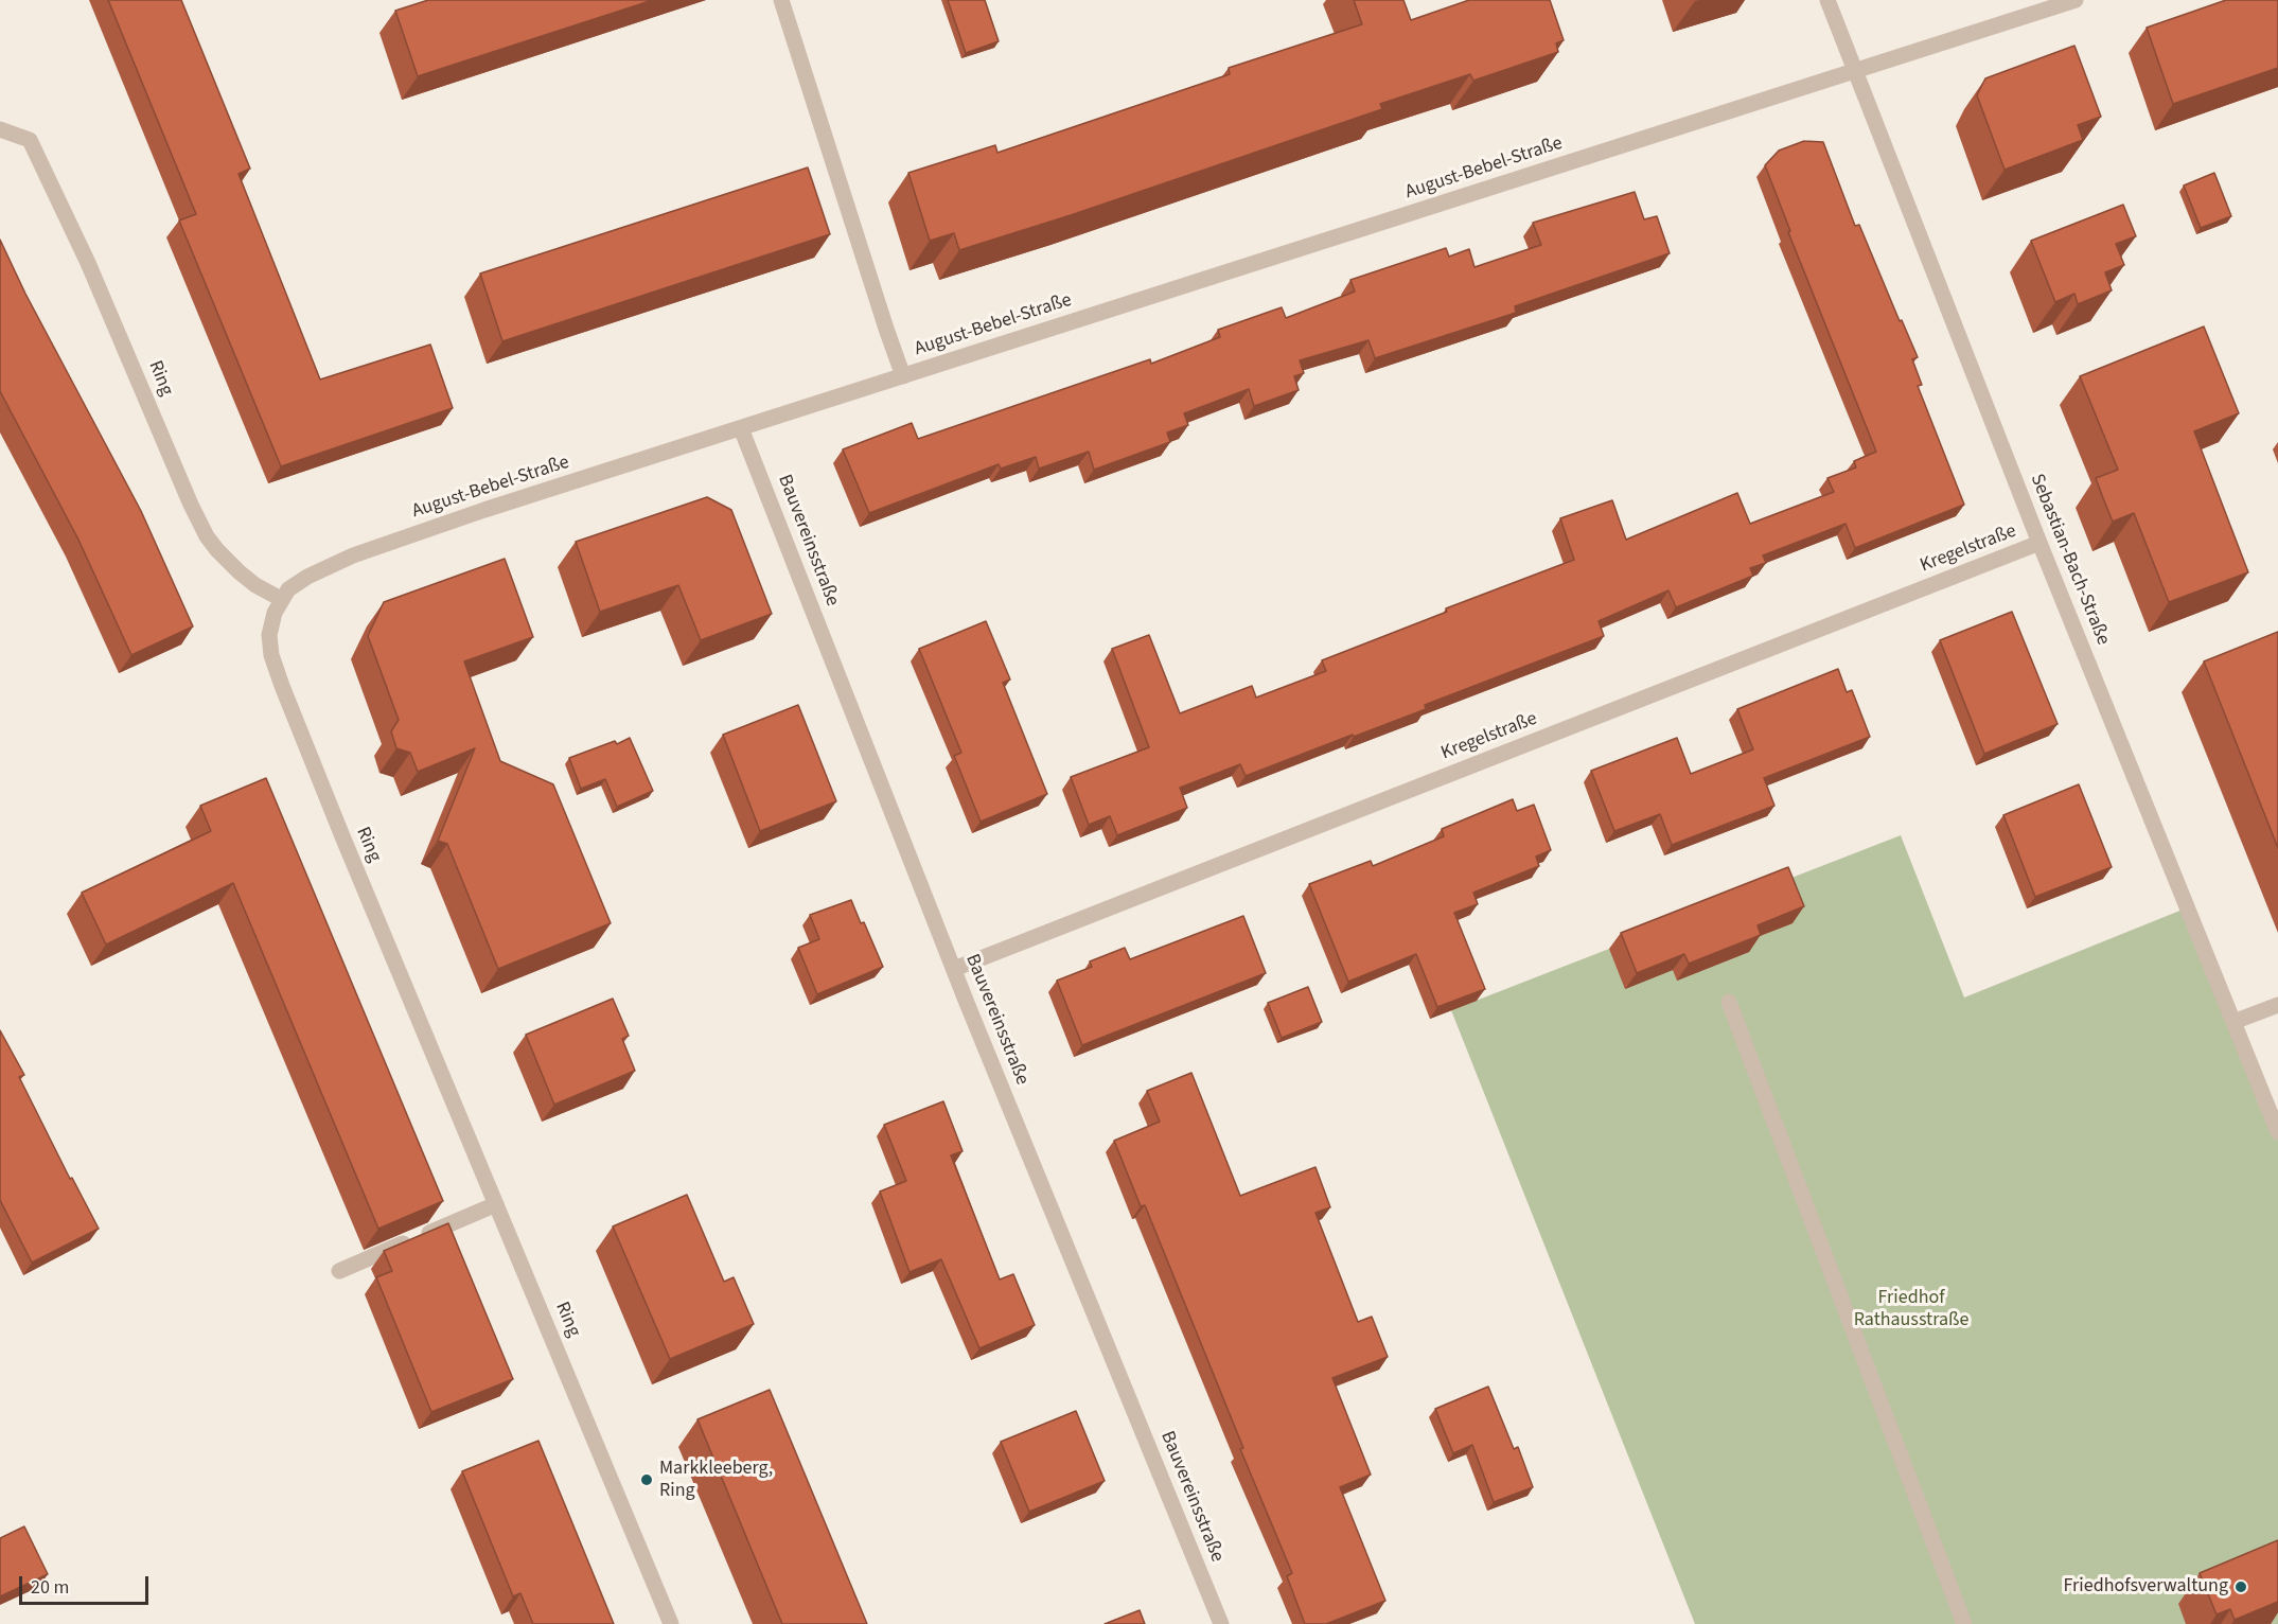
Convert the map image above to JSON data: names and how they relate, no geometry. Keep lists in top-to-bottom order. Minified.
{"streets":{"street":["August-Bebel-Straße","Ring","Bauvereinsstraße","Kregelstraße","Sebastian-Bach-Straße"]},"crossings":[["August-Bebel-Straße","Ring"],["August-Bebel-Straße","Bauvereinsstraße"],["August-Bebel-Straße","Sebastian-Bach-Straße"],["Bauvereinsstraße","Kregelstraße"],["Kregelstraße","Sebastian-Bach-Straße"]],"parks":["Friedhof Rathausstraße"],"places":["Markkleeberg, Ring","Friedhofsverwaltung"],"scale_bar":"20 m"}
